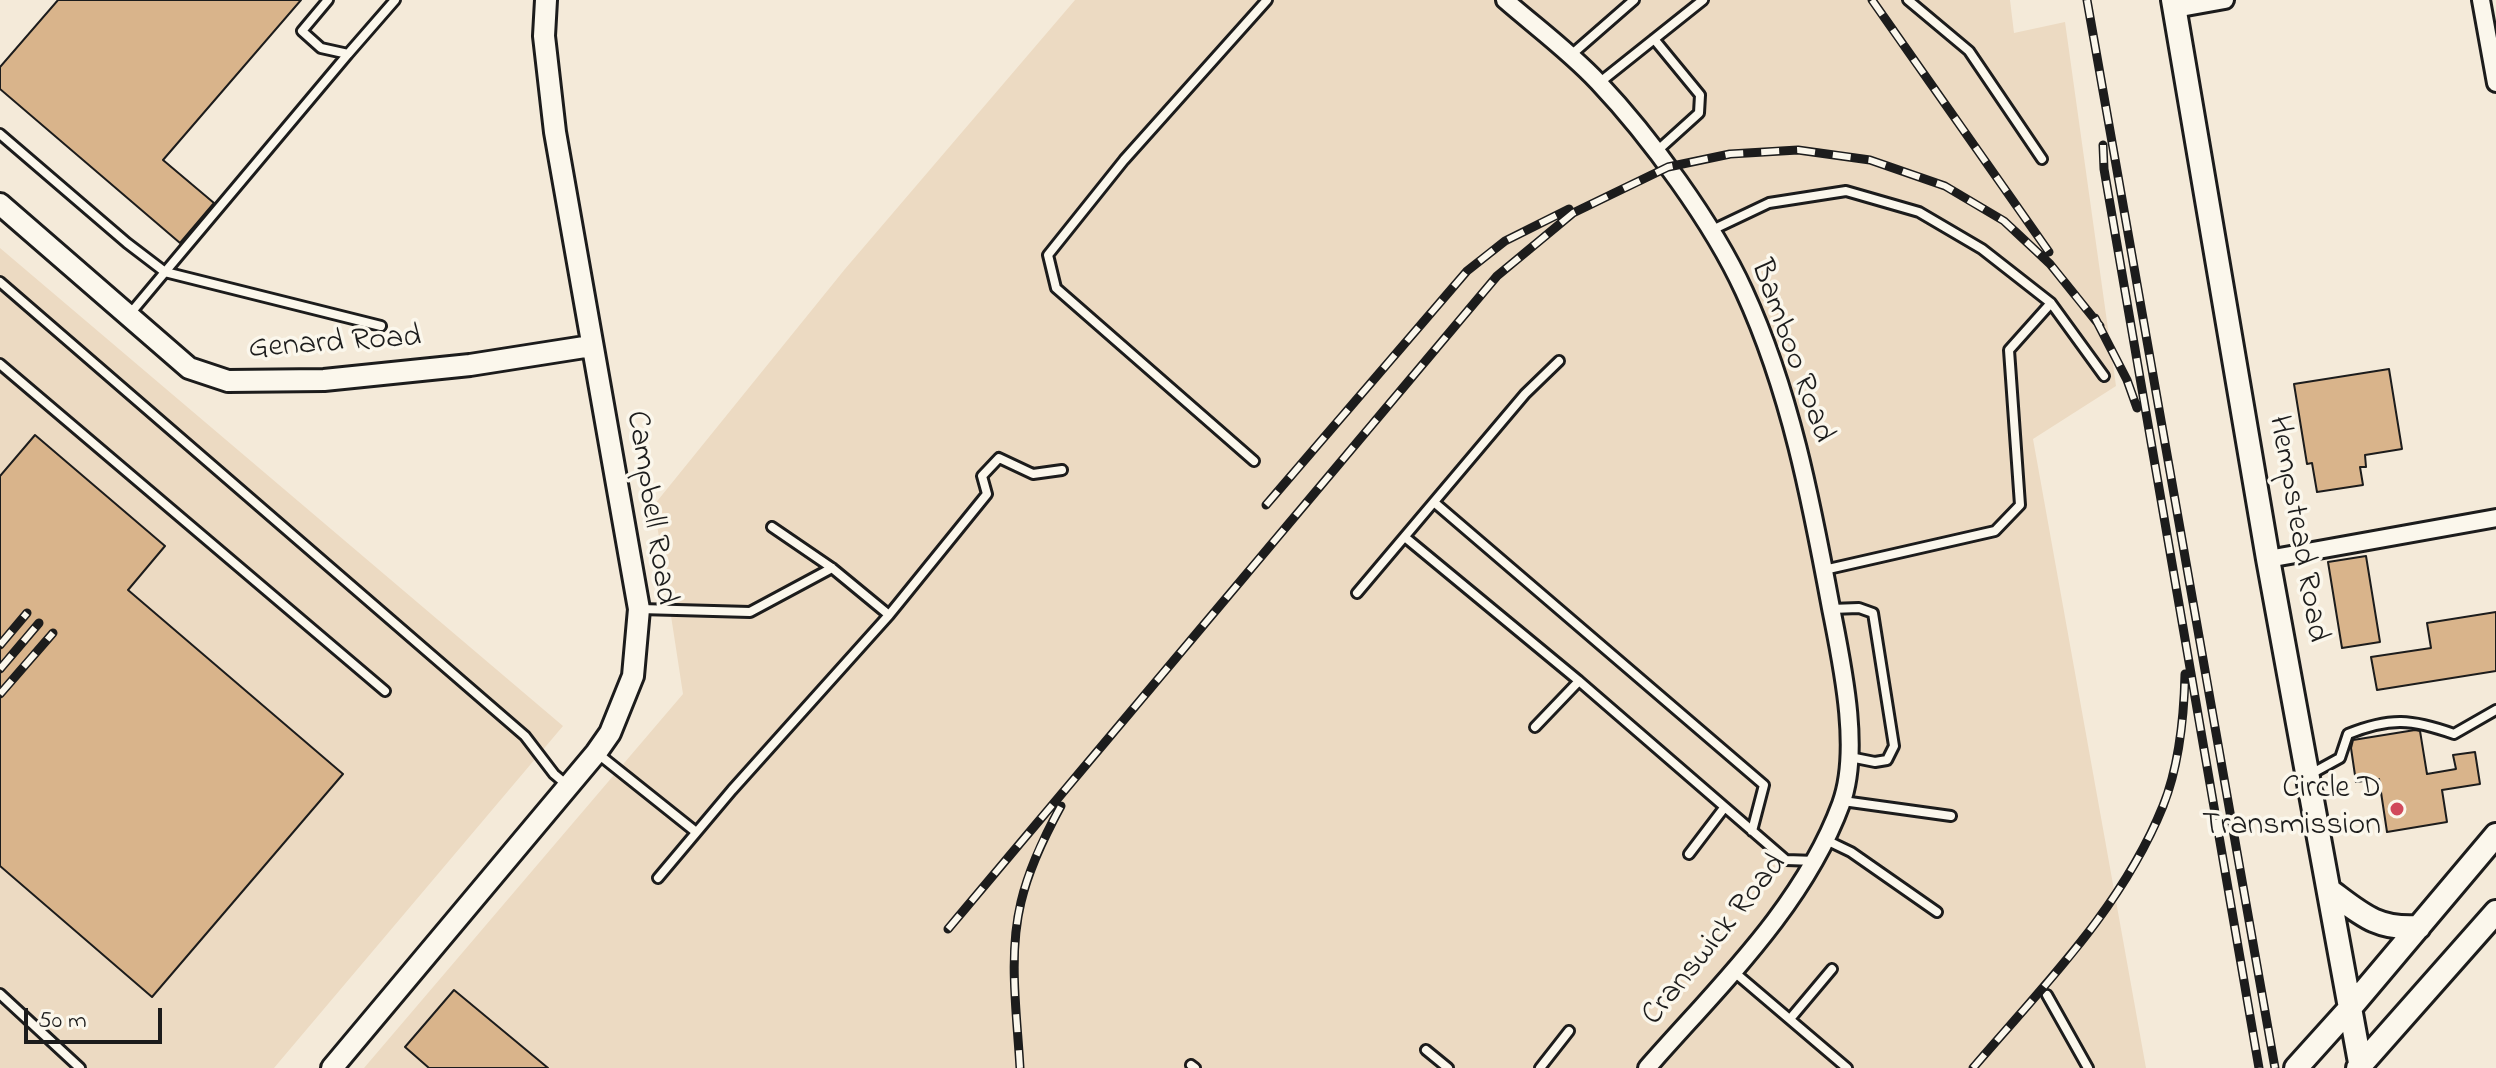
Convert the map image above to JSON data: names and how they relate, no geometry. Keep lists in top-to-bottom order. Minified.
{"streets":{"main road":["Hempstead Road"],"street":["Genard Road","Bamboo Road","Campbell Road","Cranswick Road"]},"crossings":[["Genard Road","Campbell Road"],["Bamboo Road","Cranswick Road"]],"places":["Circle D Transmission"],"scale_bar":"50 m"}
